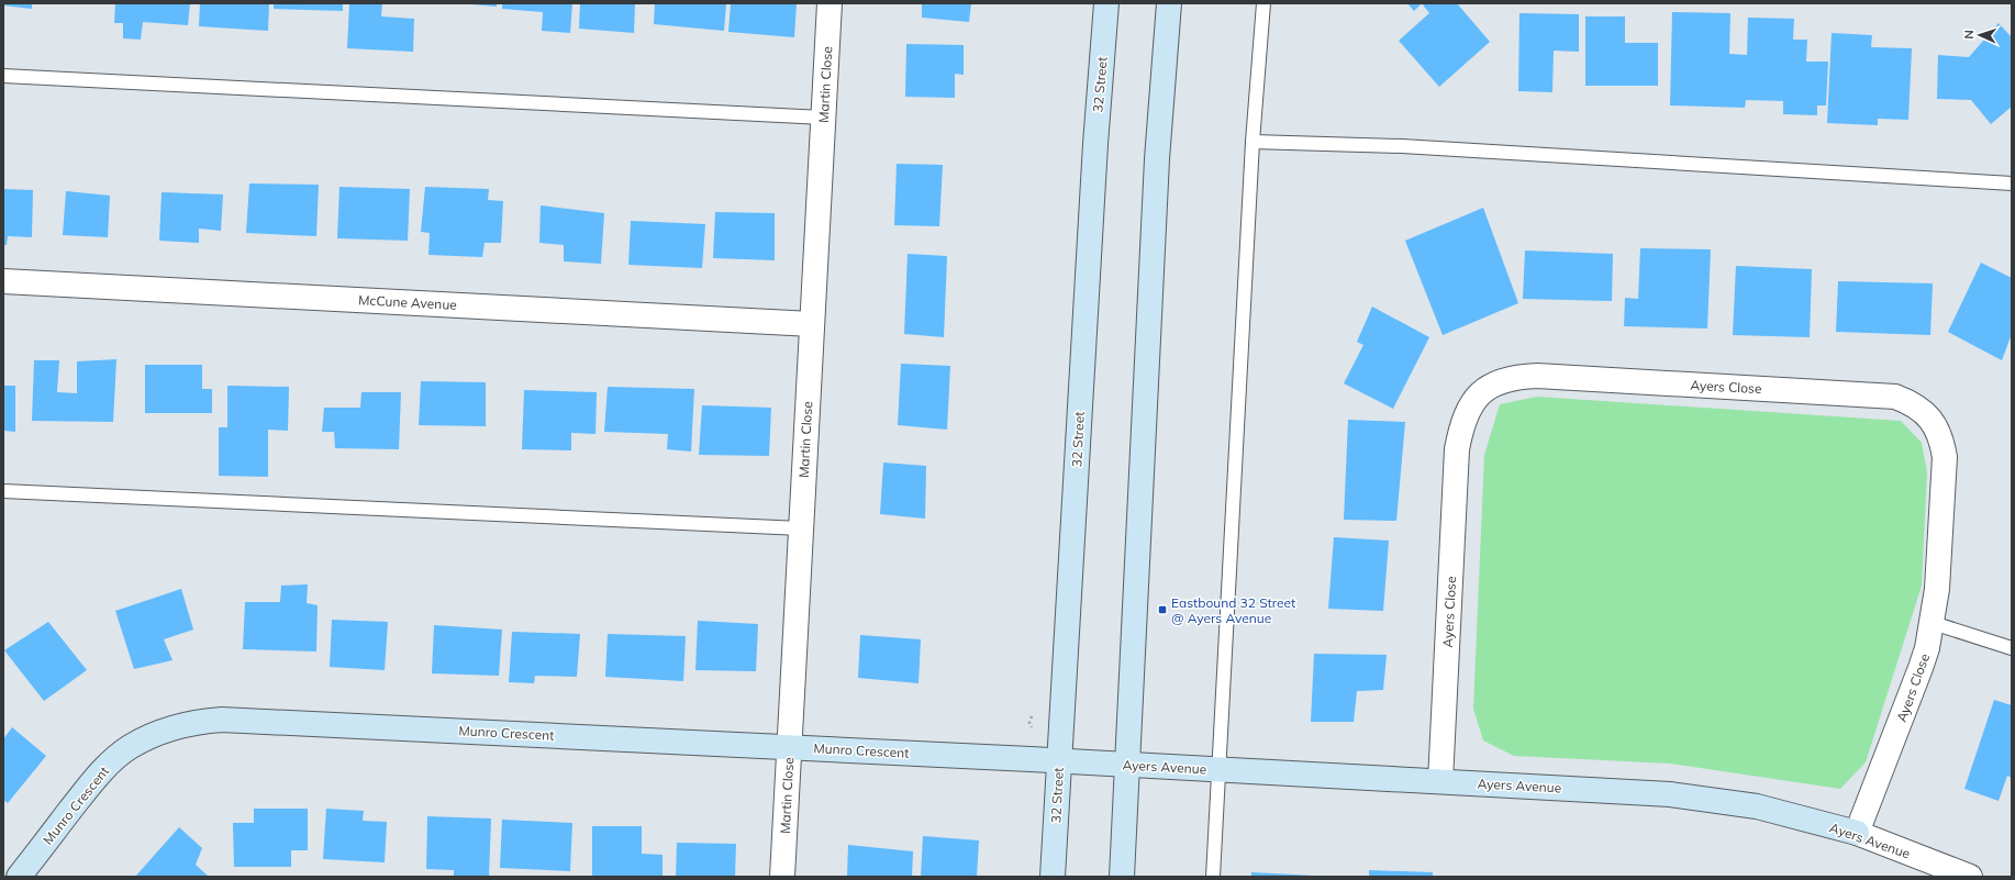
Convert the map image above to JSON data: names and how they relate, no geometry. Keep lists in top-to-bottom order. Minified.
{"streets":{"street":["Martin Close","32 Street","McCune Avenue","Ayers Close","Munro Crescent","Ayers Avenue"]},"crossings":[["Martin Close","McCune Avenue"],["Martin Close","Munro Crescent"],["32 Street","Munro Crescent"],["32 Street","Ayers Avenue"],["Ayers Close","Ayers Avenue"],["Munro Crescent","Ayers Avenue"]],"places":{"transit":["Eastbound 32 Street @ Ayers Avenue"]},"north":"left"}
